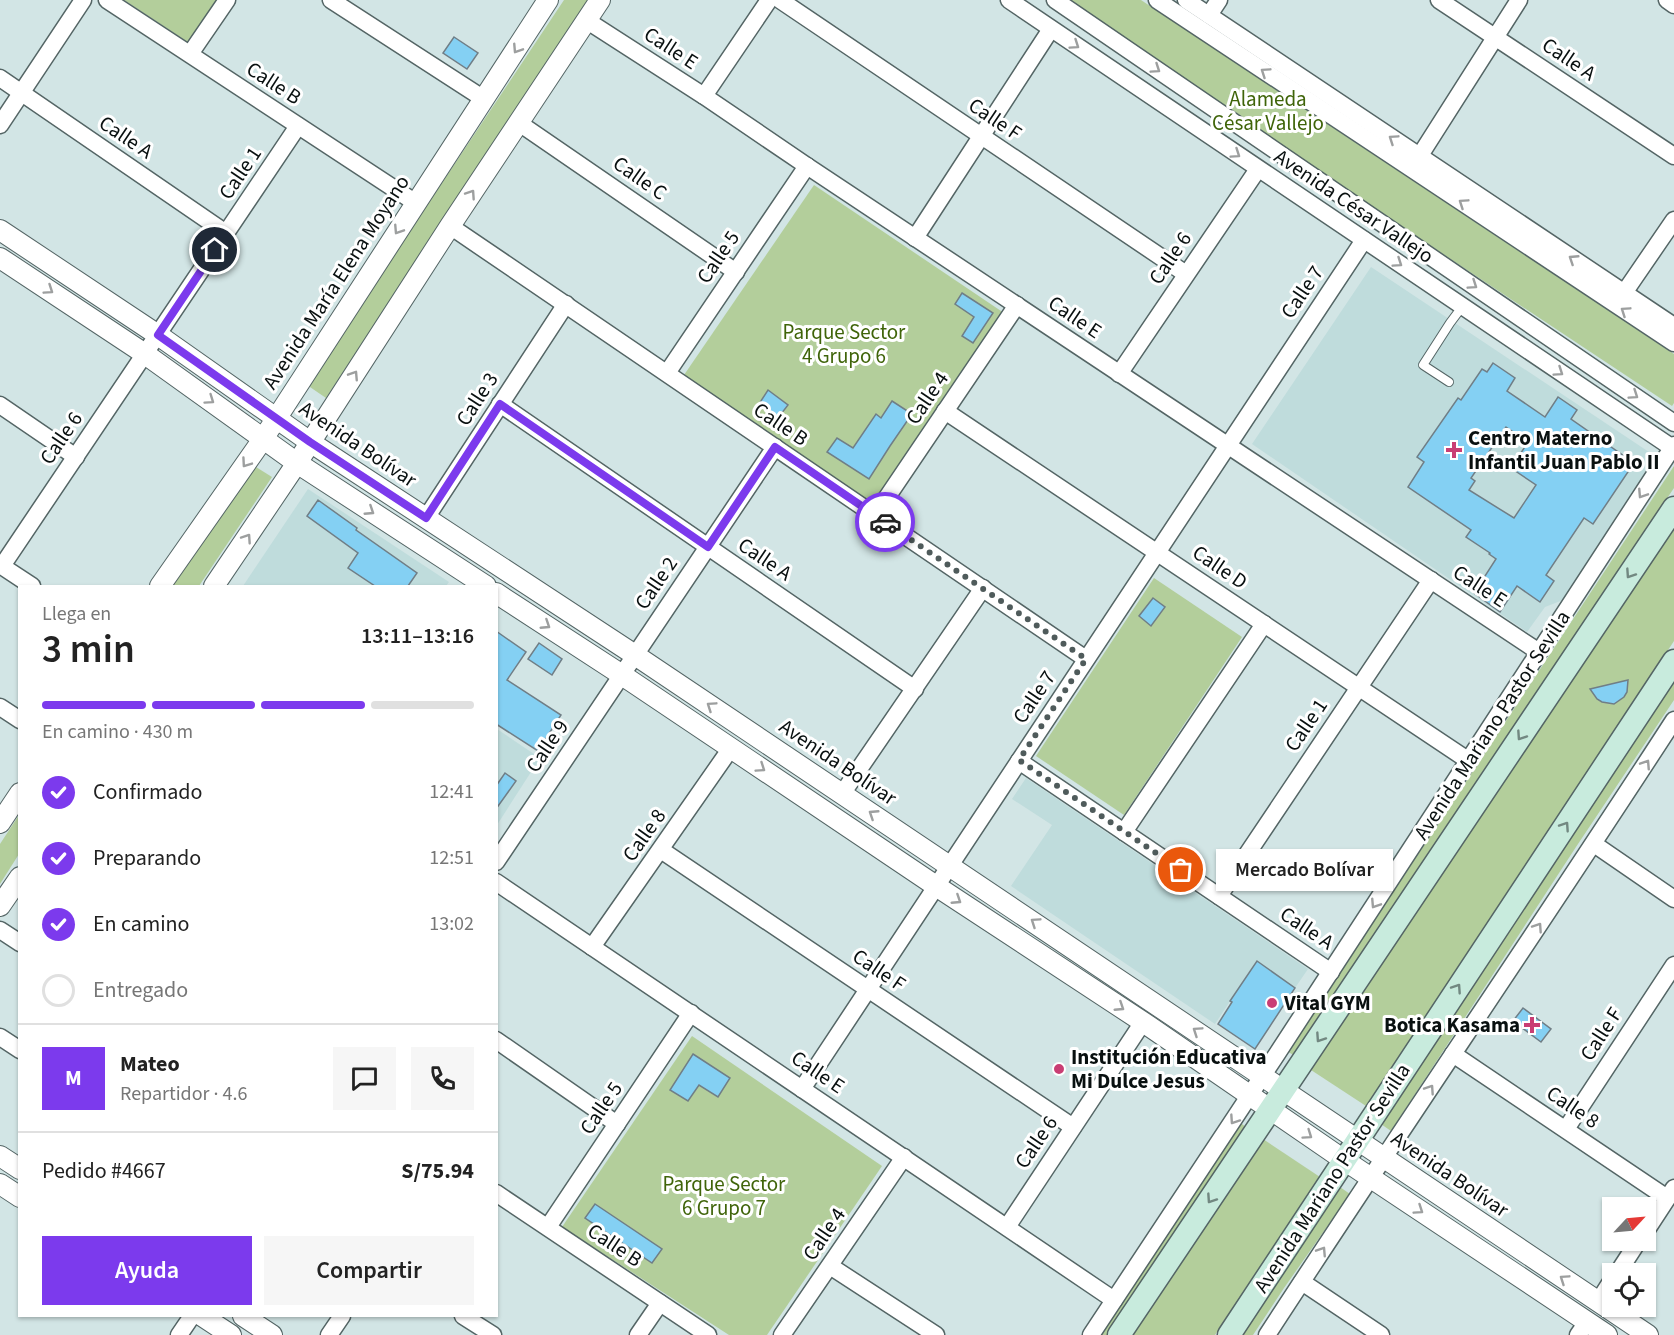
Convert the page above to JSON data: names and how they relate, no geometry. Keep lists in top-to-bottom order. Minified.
{"streets":{"main road":["Avenida Mariano Pastor Sevilla"],"street":["Calle E","Calle A","Calle B","Calle F","Calle 1","Calle C","Avenida César Vallejo","Calle 5","Calle 6","Avenida María Elena Moyano","Calle 7","Calle 4","Calle 3","Avenida Bolívar","Calle D","Calle 2","Calle 9","Calle 8"]},"crossings":[["Calle E","Calle 1"],["Calle E","Calle 5"],["Calle E","Calle 6"],["Calle E","Calle 7"],["Calle E","Calle 4"],["Calle E","Avenida Mariano Pastor Sevilla"],["Calle E","Calle 8"],["Calle A","Calle 1"],["Calle A","Calle 7"],["Calle A","Calle 3"],["Calle A","Calle 2"],["Calle A","Avenida Mariano Pastor Sevilla"],["Calle B","Calle 1"],["Calle B","Calle 5"],["Calle B","Avenida María Elena Moyano"],["Calle B","Calle 7"],["Calle B","Calle 4"],["Calle B","Calle 3"],["Calle B","Calle 2"],["Calle F","Calle 6"],["Calle F","Calle 7"],["Calle F","Calle 8"],["Calle 1","Calle 6"],["Calle 1","Avenida Bolívar"],["Calle 1","Calle D"],["Calle C","Calle 5"],["Avenida César Vallejo","Calle 6"],["Avenida César Vallejo","Calle 7"],["Avenida César Vallejo","Avenida Mariano Pastor Sevilla"],["Calle 6","Avenida Bolívar"],["Avenida María Elena Moyano","Avenida Bolívar"],["Calle 7","Avenida Bolívar"],["Calle 7","Calle D"],["Calle 4","Calle D"],["Calle 3","Avenida Bolívar"],["Avenida Bolívar","Calle 2"],["Avenida Bolívar","Avenida Mariano Pastor Sevilla"],["Avenida Bolívar","Calle 9"],["Calle D","Avenida Mariano Pastor Sevilla"],["Calle 2","Calle 9"],["Avenida Mariano Pastor Sevilla","Calle 8"]],"parks":["Alameda César Vallejo","Parque Sector 4 Grupo 6","Parque Sector 6 Grupo 7"],"places":{"health":["Centro Materno Infantil Juan Pablo II","Botica Kasama"],"other":["Mercado Bolívar","Vital GYM","Institución Educativa Mi Dulce Jesus"]},"north":"top right","page":{"heading":["3 min","Llega en","13:11–13:16"],"panel":["Mateo","Repartidor · 4.6","Pedido #4667","S/75.94"],"bar":"En camino · 430 m","list":[["Confirmado","12:41"],["Preparando","12:51"],["En camino","13:02"],"Entregado"],"bubble":"Mercado Bolívar","round":"M","buttons":["Ayuda","Compartir"]}}
